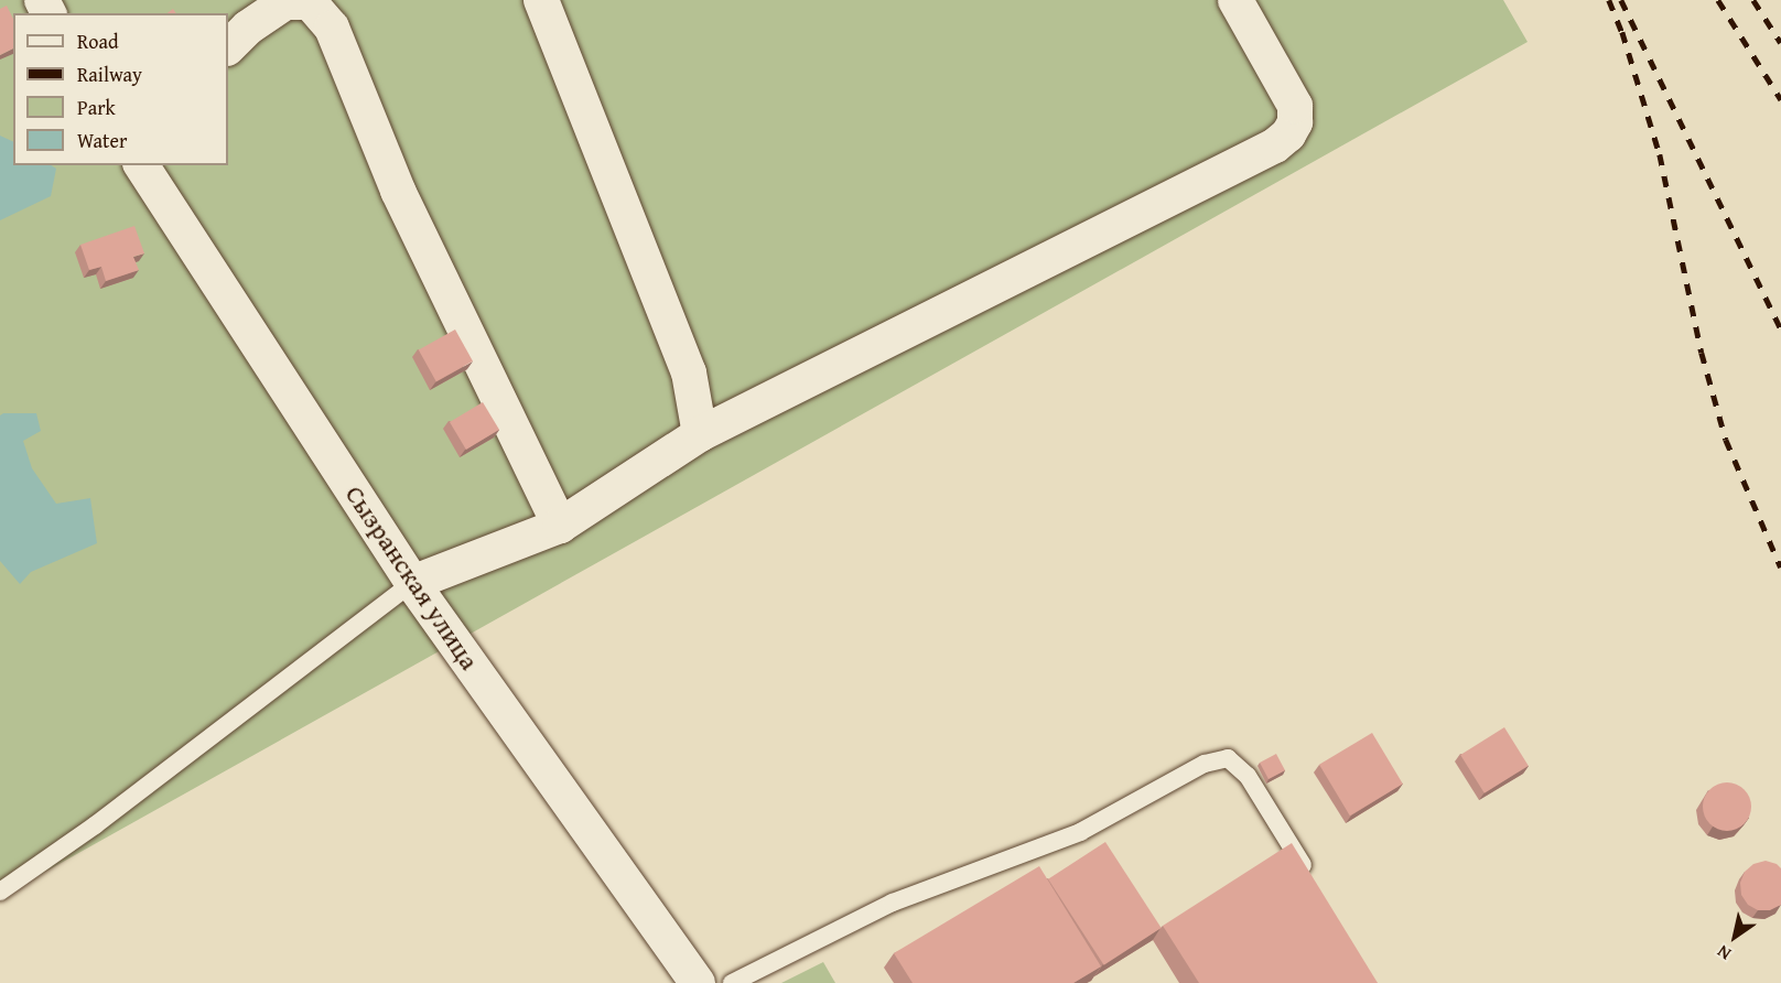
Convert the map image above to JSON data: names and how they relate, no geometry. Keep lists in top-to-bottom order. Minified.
{"streets":{"street":["Сызранская улица"]},"legend":["Road","Railway","Park","Water"],"north":"bottom left"}
